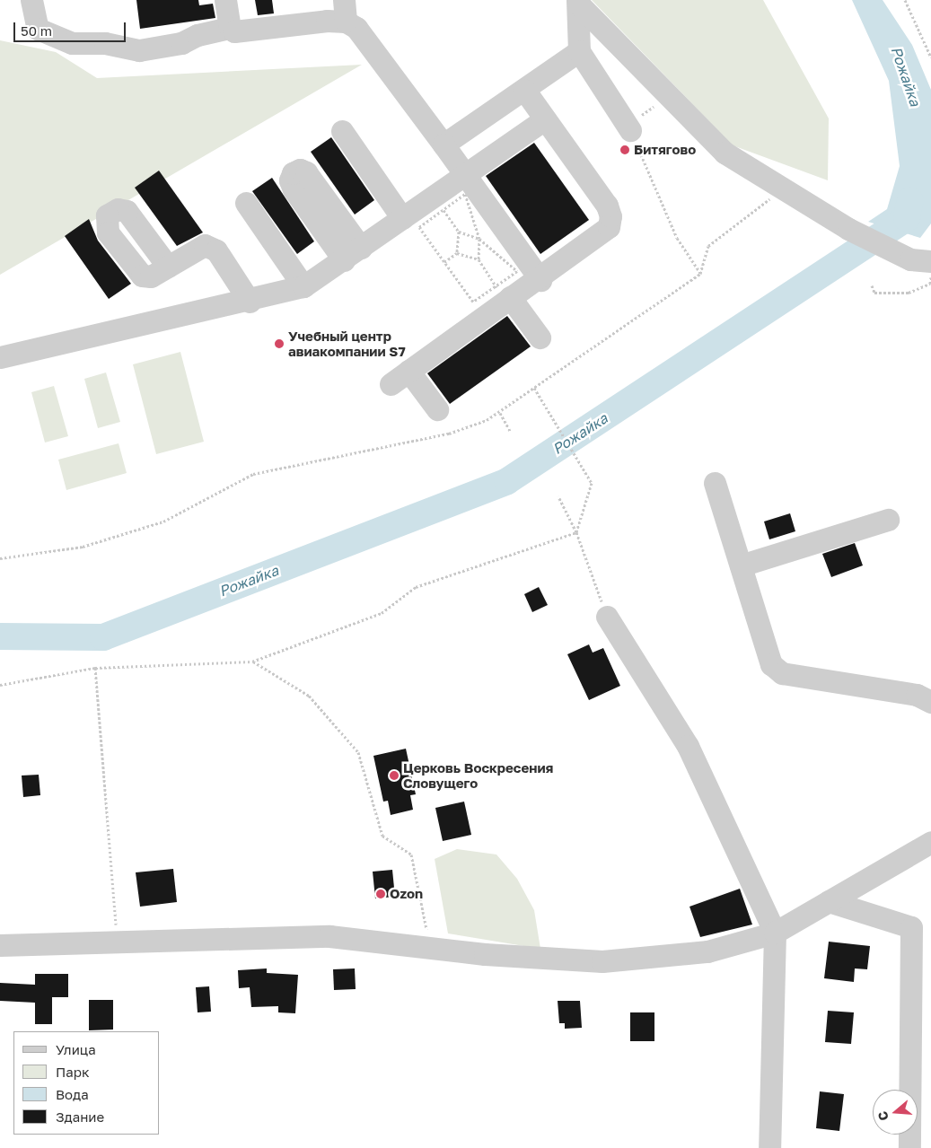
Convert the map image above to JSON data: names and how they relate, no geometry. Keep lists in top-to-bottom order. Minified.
{"water":["Рожайка"],"places":["Битягово","Учебный центр авиакомпании S7","Церковь Воскресения Словущего","Ozon"],"legend":["Улица","Парк","Вода","Здание"],"scale_bar":"50 m","north":"left"}
